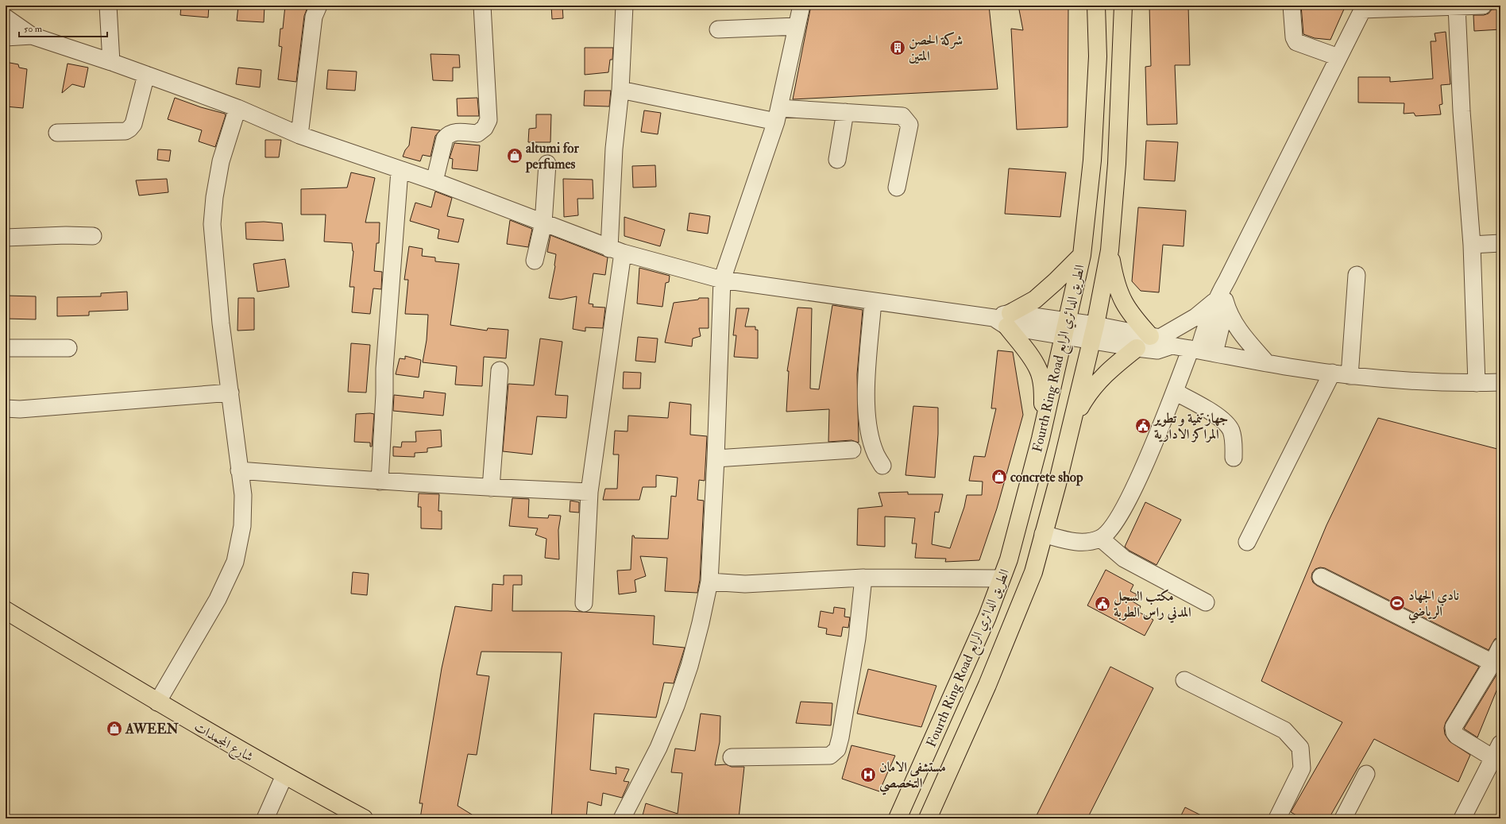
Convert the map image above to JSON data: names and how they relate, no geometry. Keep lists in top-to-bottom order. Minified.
{"streets":{"main road":["Fourth Ring Road الطريق الدائري الرابع","شارع المجمدات"]},"places":{"building":["شركة الحصن المتين"],"shop":["altumi for perfumes","concrete shop","AWEEN"],"public building":["جهاز تنمية و تطوير المراكز الادارية","مكتب السجل المدني راس الطوبة"],"sports":["نادي الجهاد الرياضي"],"hospital":["مستشفى الامان التخصصي"]},"scale_bar":"50 m"}
